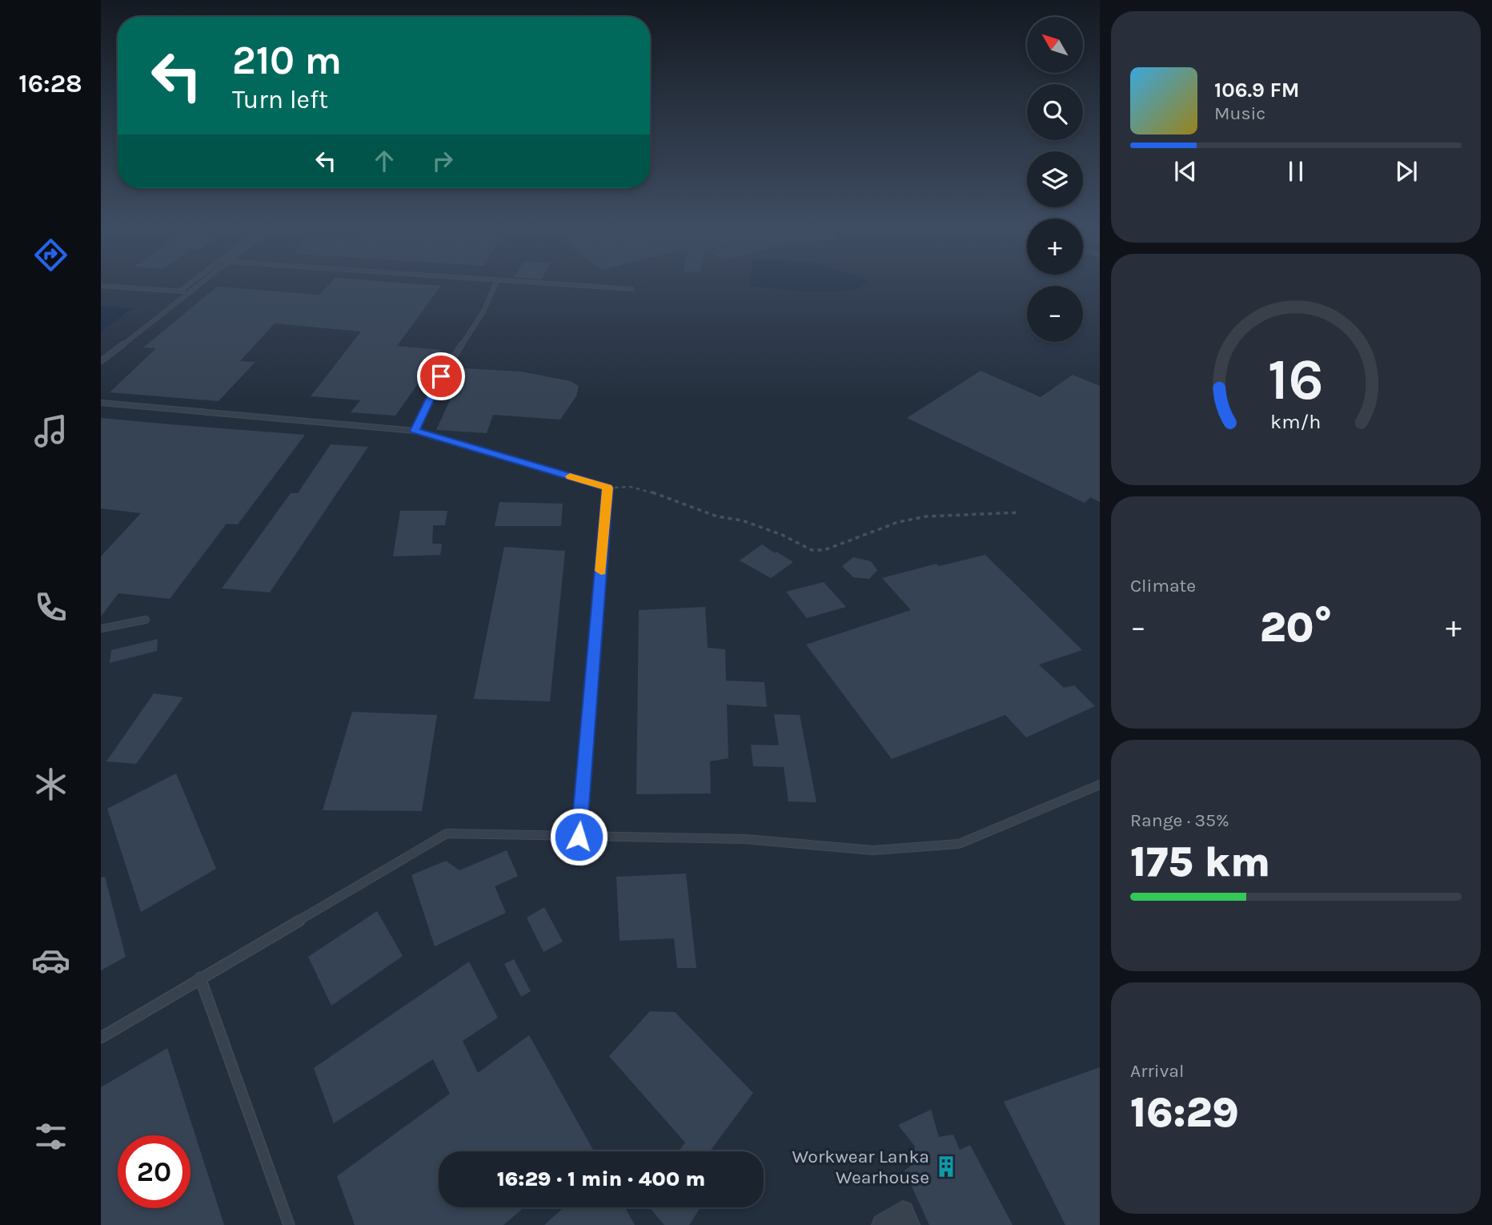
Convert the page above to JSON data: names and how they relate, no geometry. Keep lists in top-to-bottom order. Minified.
{"places":{"building":["Workwear Lanka Wearhouse"]},"north":"top left","page":{"tabs":"16:28","map_buttons":["+","−"],"turn":["210 m","Turn left"],"song":["106.9 FM","Music"],"tile":["Climate",["Range · 35%","175 km"],["Arrival","16:29"]],"heat":["−","20°","+"],"limit":"20","trip":"16:29 · 1 min · 400 m","gauge":["16","km/h"]}}
